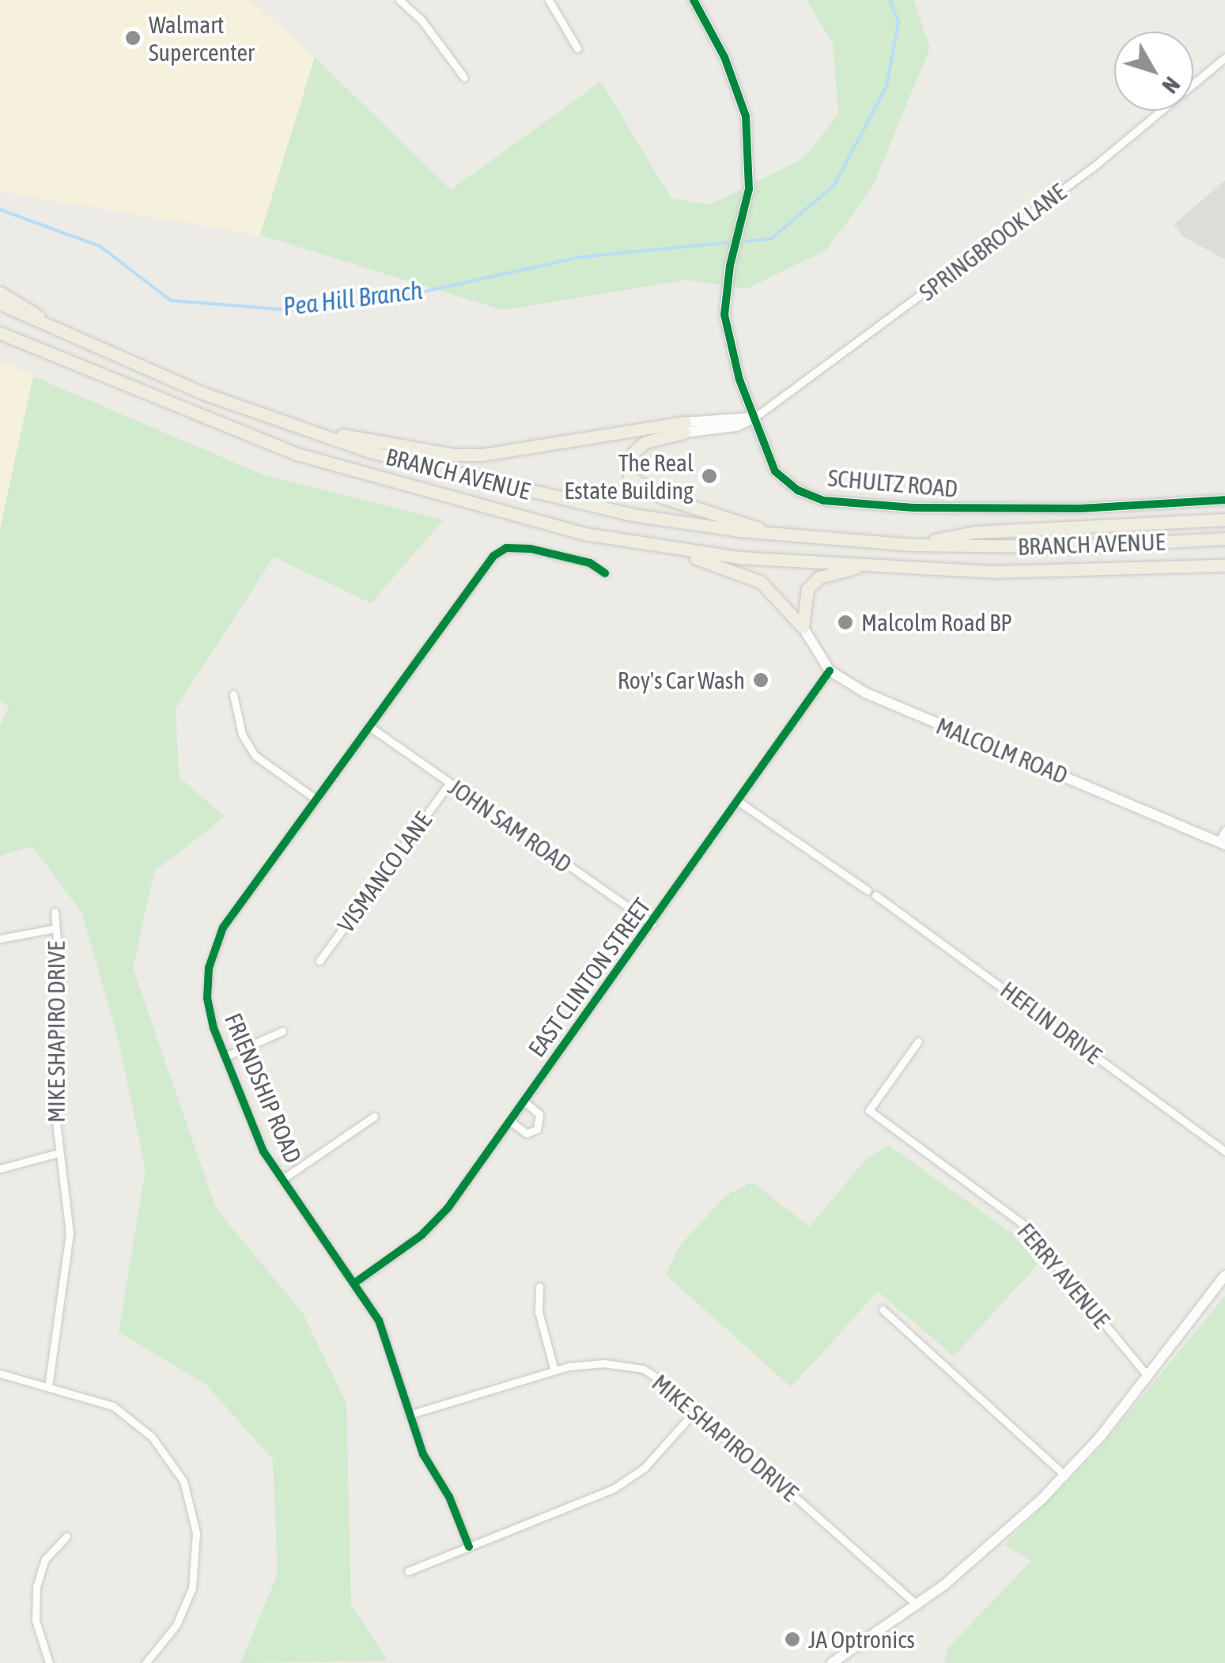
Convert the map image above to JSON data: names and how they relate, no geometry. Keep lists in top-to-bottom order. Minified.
{"streets":{"highway":["BRANCH AVENUE"],"street":["SPRINGBROOK LANE","SCHULTZ ROAD","MALCOLM ROAD","JOHN SAM ROAD","VISMANCO LANE","EAST CLINTON STREET","HEFLIN DRIVE","MIKE SHAPIRO DRIVE","FRIENDSHIP ROAD","FERRY AVENUE"]},"crossings":[["SPRINGBROOK LANE","SCHULTZ ROAD"],["MALCOLM ROAD","EAST CLINTON STREET"],["JOHN SAM ROAD","VISMANCO LANE"],["JOHN SAM ROAD","EAST CLINTON STREET"],["JOHN SAM ROAD","FRIENDSHIP ROAD"],["EAST CLINTON STREET","FRIENDSHIP ROAD"],["MIKE SHAPIRO DRIVE","FRIENDSHIP ROAD"]],"water":["Pea Hill Branch"],"places":["Walmart Supercenter","The Real Estate Building","Malcolm Road BP","Roy's Car Wash","JA Optronics"],"north":"bottom right"}
